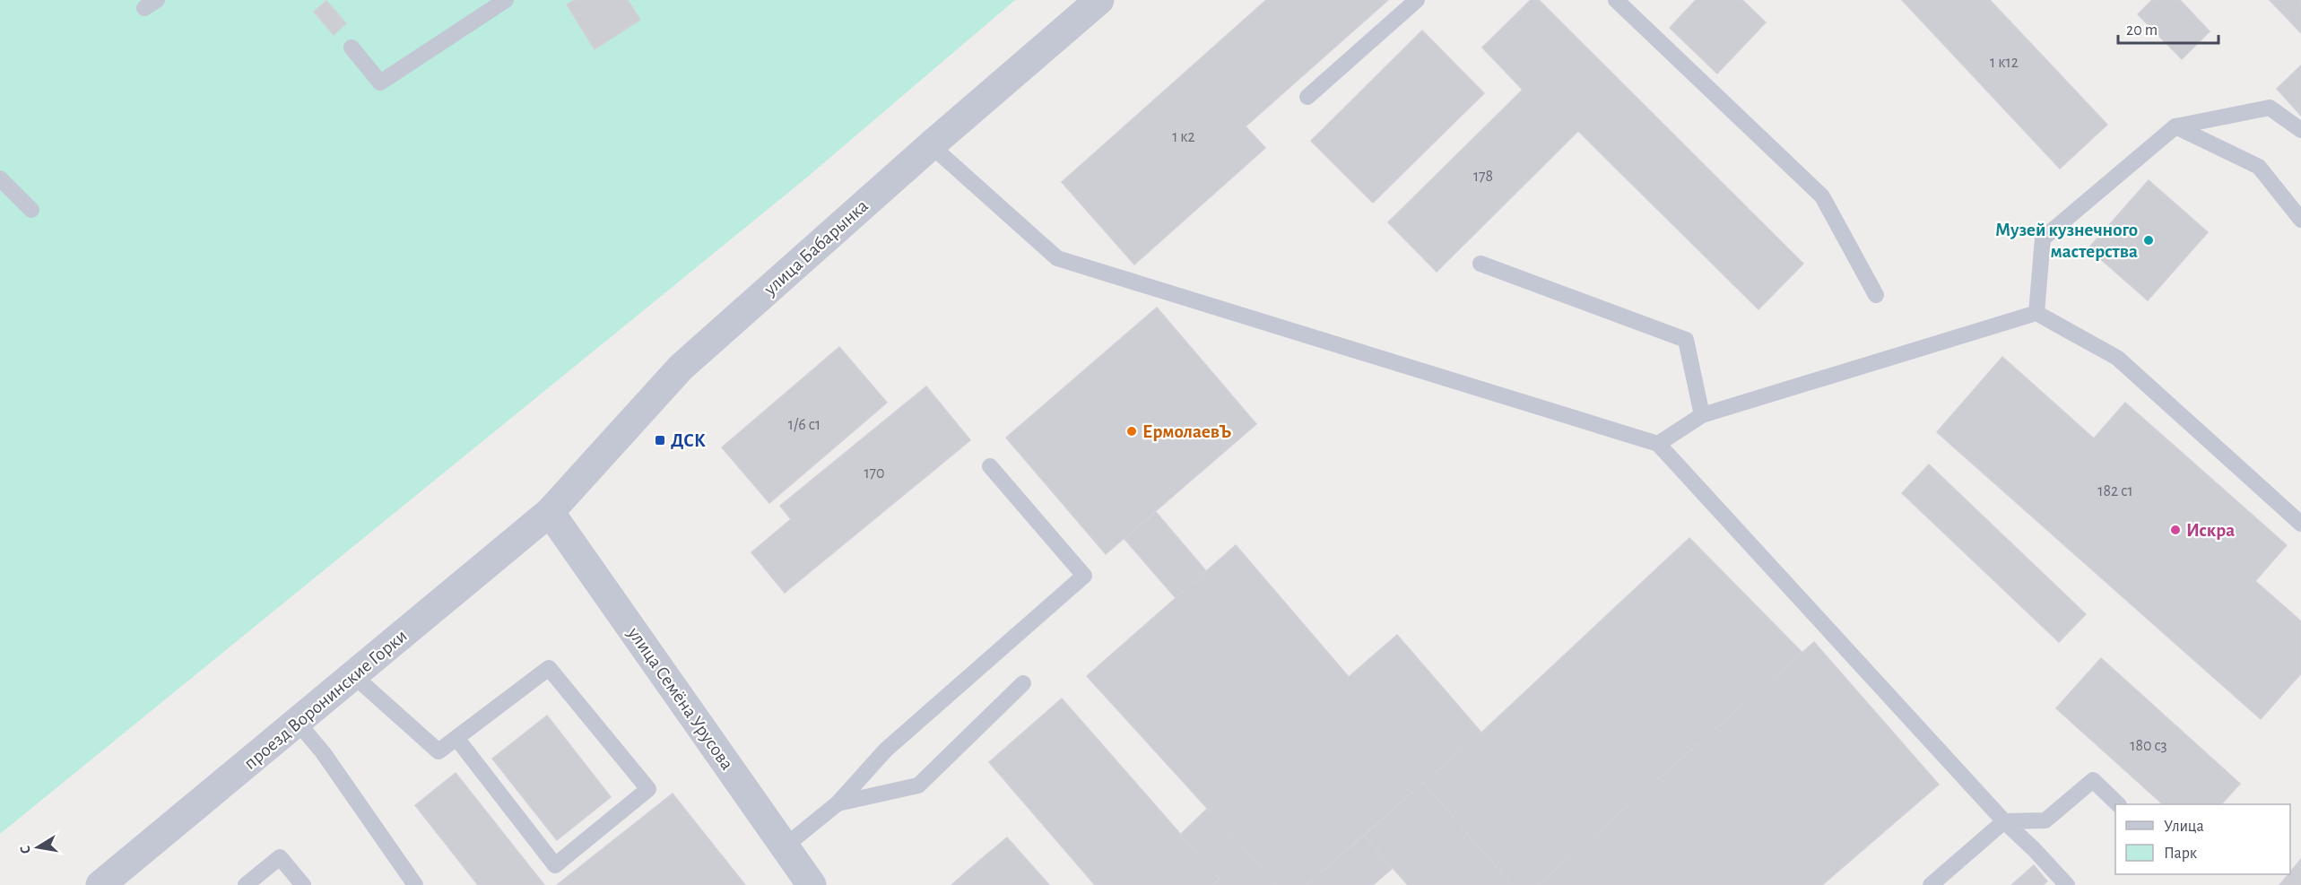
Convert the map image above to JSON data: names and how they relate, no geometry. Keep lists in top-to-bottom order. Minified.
{"streets":{"street":["улица Бабарынка","улица Семёна Урусова","проезд Воронинские Горки"]},"crossings":[["улица Бабарынка","улица Семёна Урусова"],["улица Бабарынка","проезд Воронинские Горки"],["улица Семёна Урусова","проезд Воронинские Горки"]],"places":{"other":["Музей кузнечного мастерства","ЕрмолаевЪ","Искра"],"transit":["ДСК"]},"house_numbers":["1 к12","1 к2","178","1/6 с1","170","182 с1","180 c3"],"legend":["Улица","Парк"],"scale_bar":"20 m","north":"left"}
